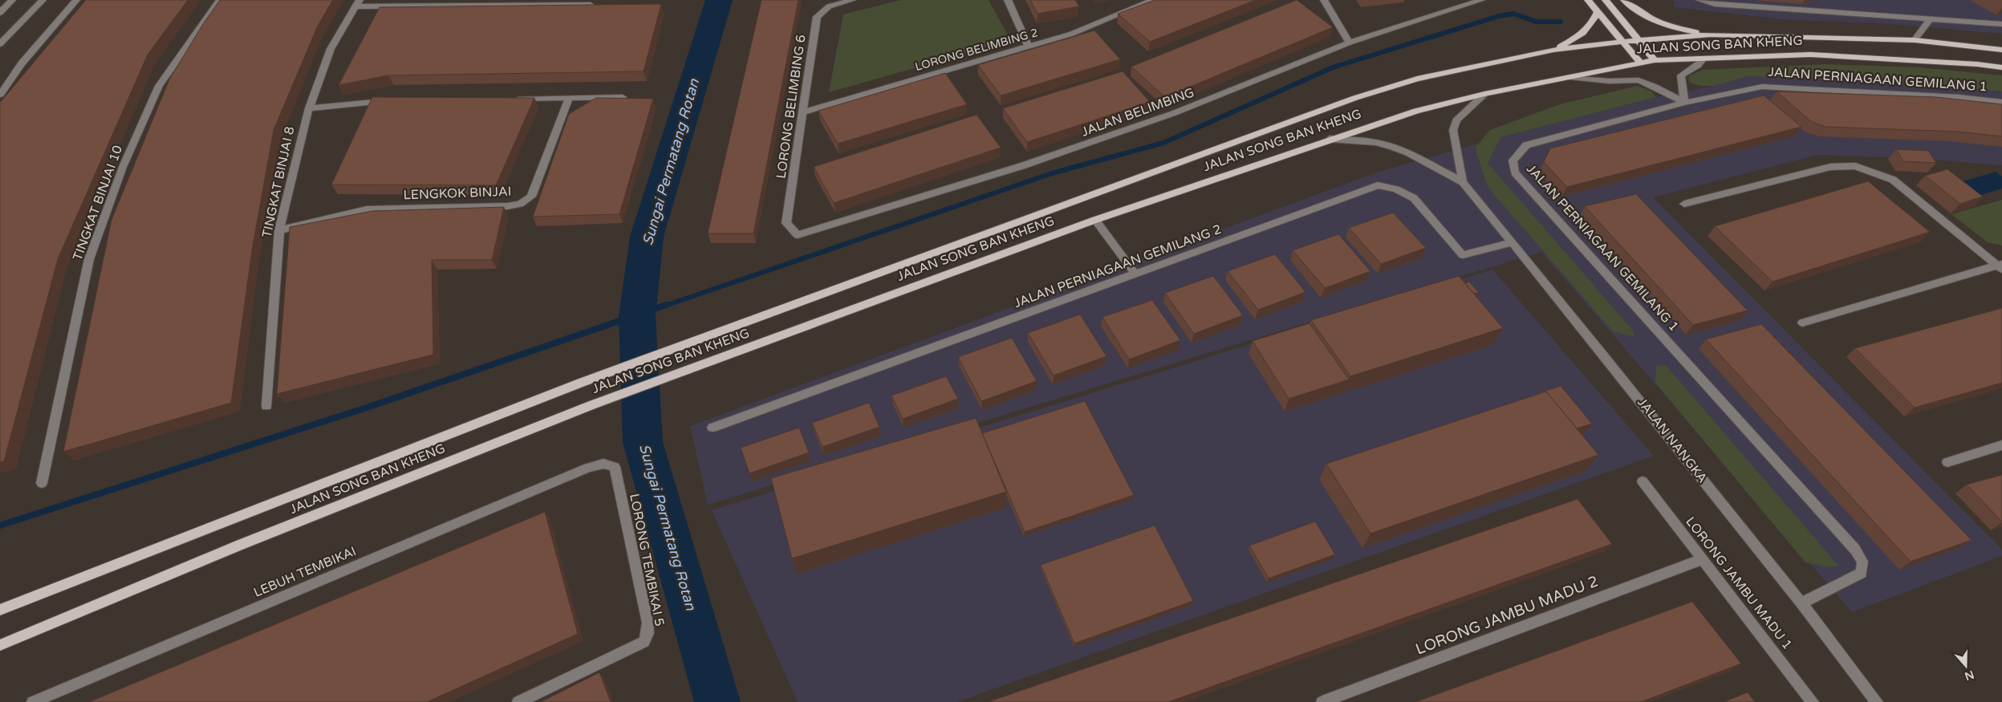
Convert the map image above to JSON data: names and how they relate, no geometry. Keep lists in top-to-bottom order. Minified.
{"streets":{"main road":["JALAN SONG BAN KHENG"],"street":["LORONG BELIMBING 2","JALAN PERNIAGAAN GEMILANG 1","LORONG BELIMBING 6","JALAN BELIMBING","TINGKAT BINJAI 8","LENGKOK BINJAI","TINGKAT BINJAI 10","JALAN PERNIAGAAN GEMILANG 2","JALAN NANGKA","LORONG TEMBIKAI 5","LEBUH TEMBIKAI","LORONG JAMBU MADU 1","LORONG JAMBU MADU 2"]},"crossings":[["JALAN SONG BAN KHENG","JALAN NANGKA"],["LORONG BELIMBING 2","LORONG BELIMBING 6"],["JALAN PERNIAGAAN GEMILANG 1","JALAN NANGKA"],["LORONG BELIMBING 6","JALAN BELIMBING"],["TINGKAT BINJAI 8","LENGKOK BINJAI"],["JALAN PERNIAGAAN GEMILANG 2","JALAN NANGKA"],["LORONG TEMBIKAI 5","LEBUH TEMBIKAI"],["LORONG JAMBU MADU 1","LORONG JAMBU MADU 2"]],"water":["Sungai Permatang Rotan"],"north":"bottom"}
